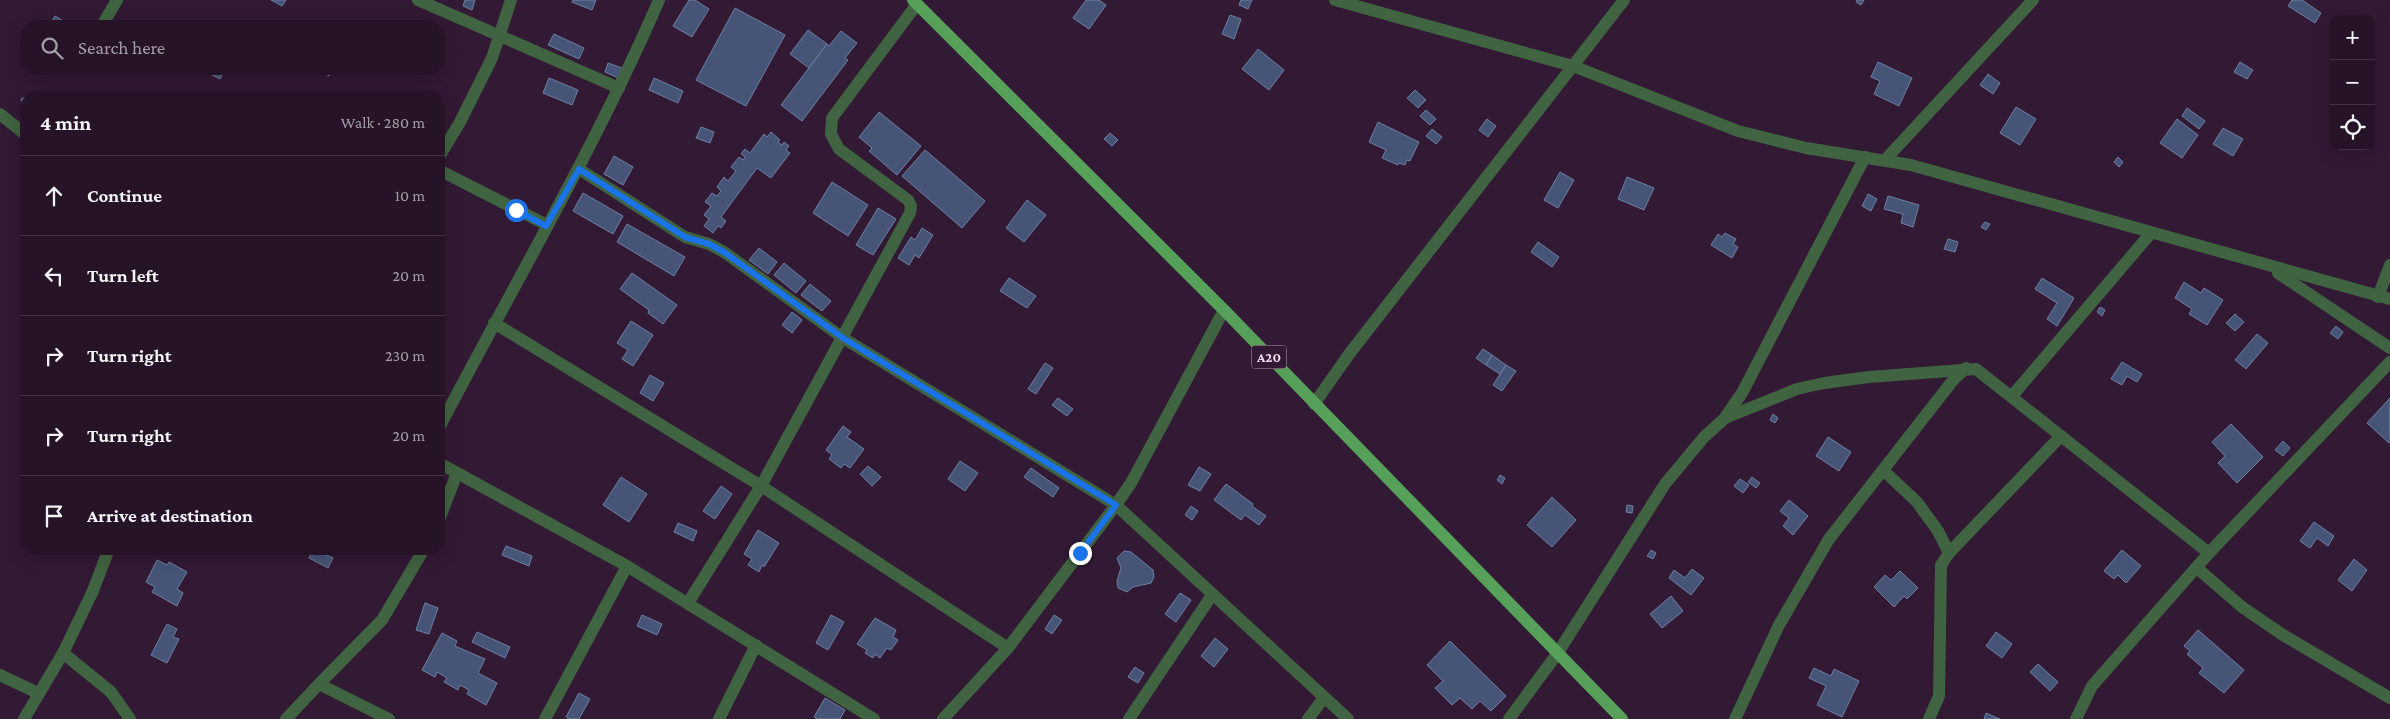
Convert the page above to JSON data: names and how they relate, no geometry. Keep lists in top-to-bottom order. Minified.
{"streets":{"main road":["A20"]},"page":{"map_buttons":["+","−"],"search":"Search here","heading":["4 min","Walk · 280 m"],"list":[["Continue","10 m"],["Turn left","20 m"],["Turn right","230 m"],["Turn right","20 m"],"Arrive at destination"]}}
